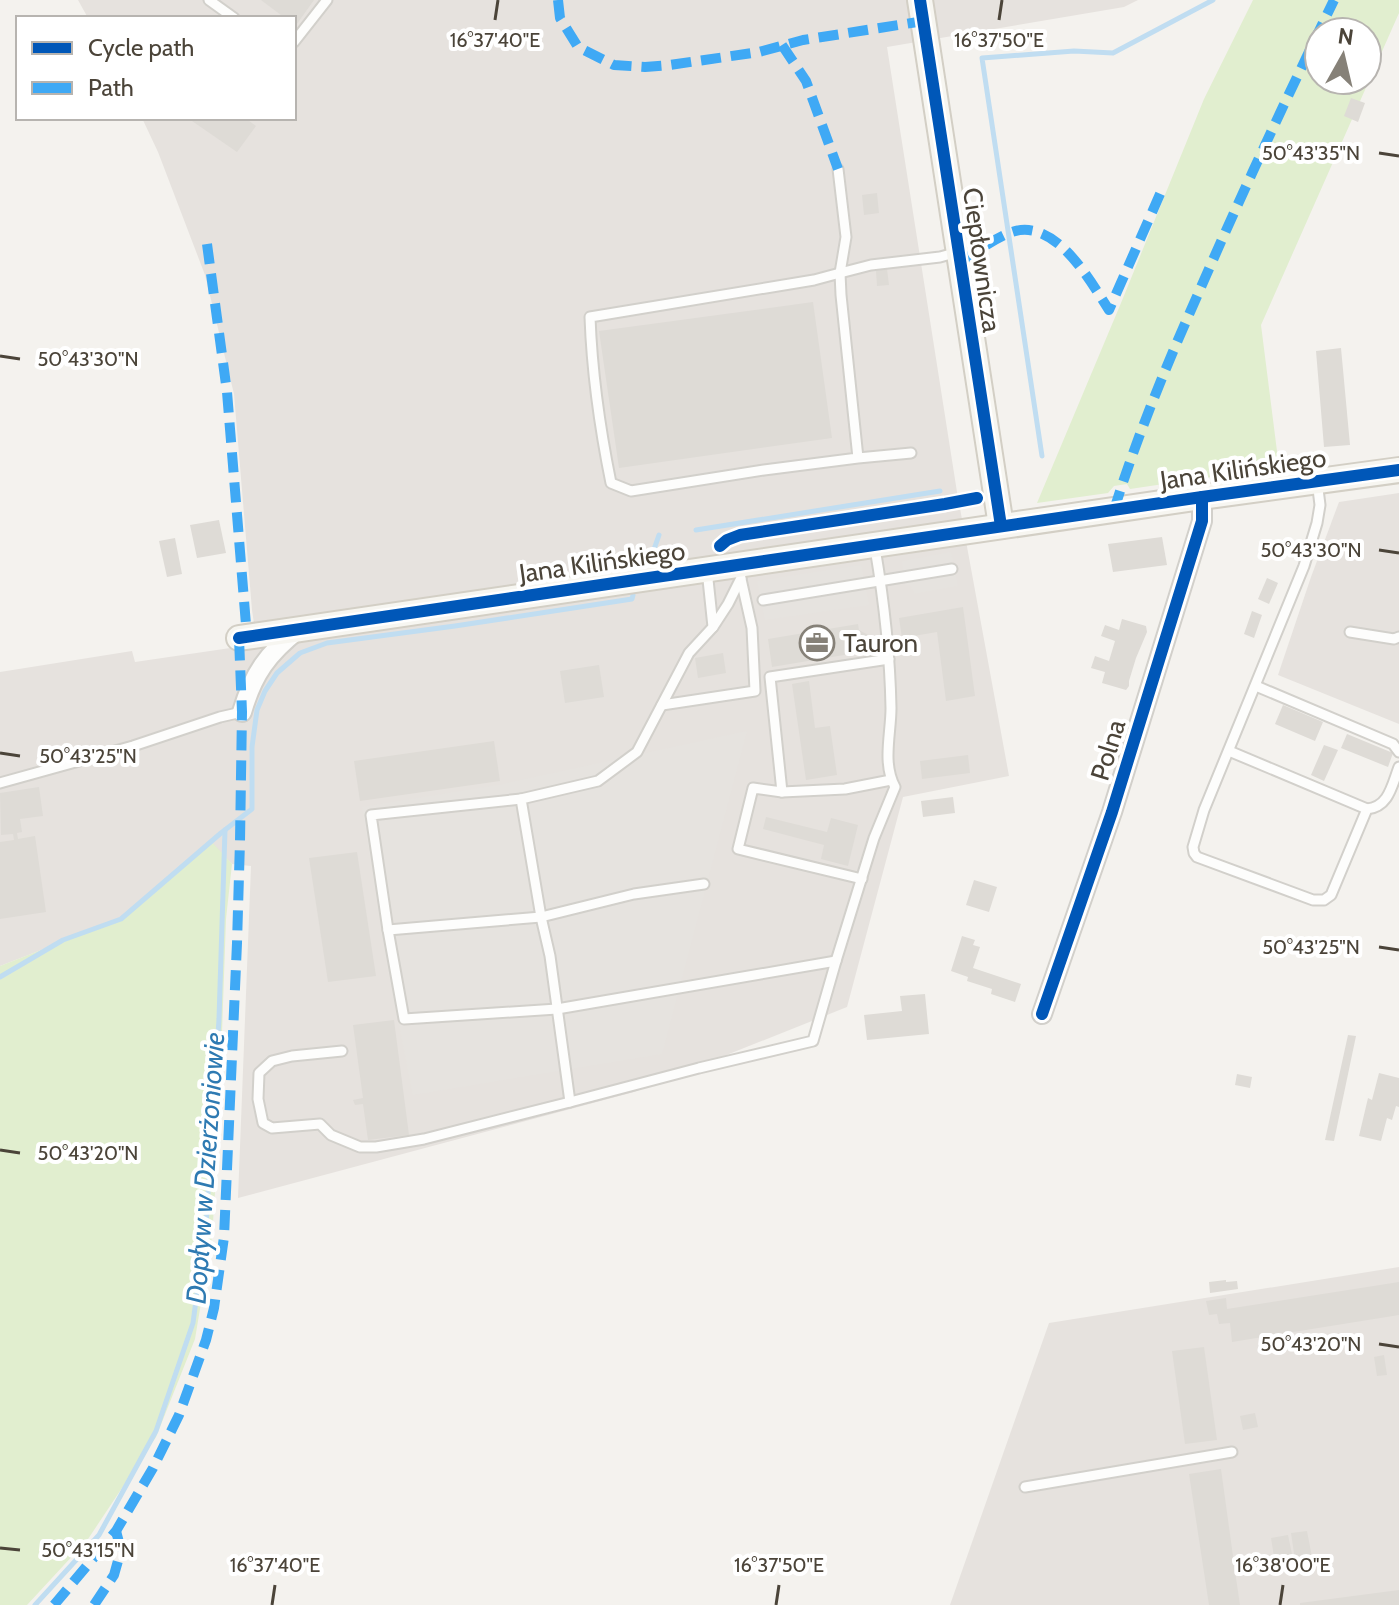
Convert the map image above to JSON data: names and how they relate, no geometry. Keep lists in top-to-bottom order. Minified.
{"streets":{"street":["Ciepłownicza","Jana Kilińskiego","Polna"]},"crossings":[["Ciepłownicza","Jana Kilińskiego"],["Jana Kilińskiego","Polna"]],"water":["Dopływ w Dzierżoniowie"],"places":{"office":["Tauron"]},"legend":["Cycle path","Path"],"north":"top","coordinates":["16°37'40\"E","16°37'50\"E","50°43'35\"N","50°43'30\"N","50°43'25\"N","50°43'20\"N","50°43'15\"N","16°38'00\"E"]}
